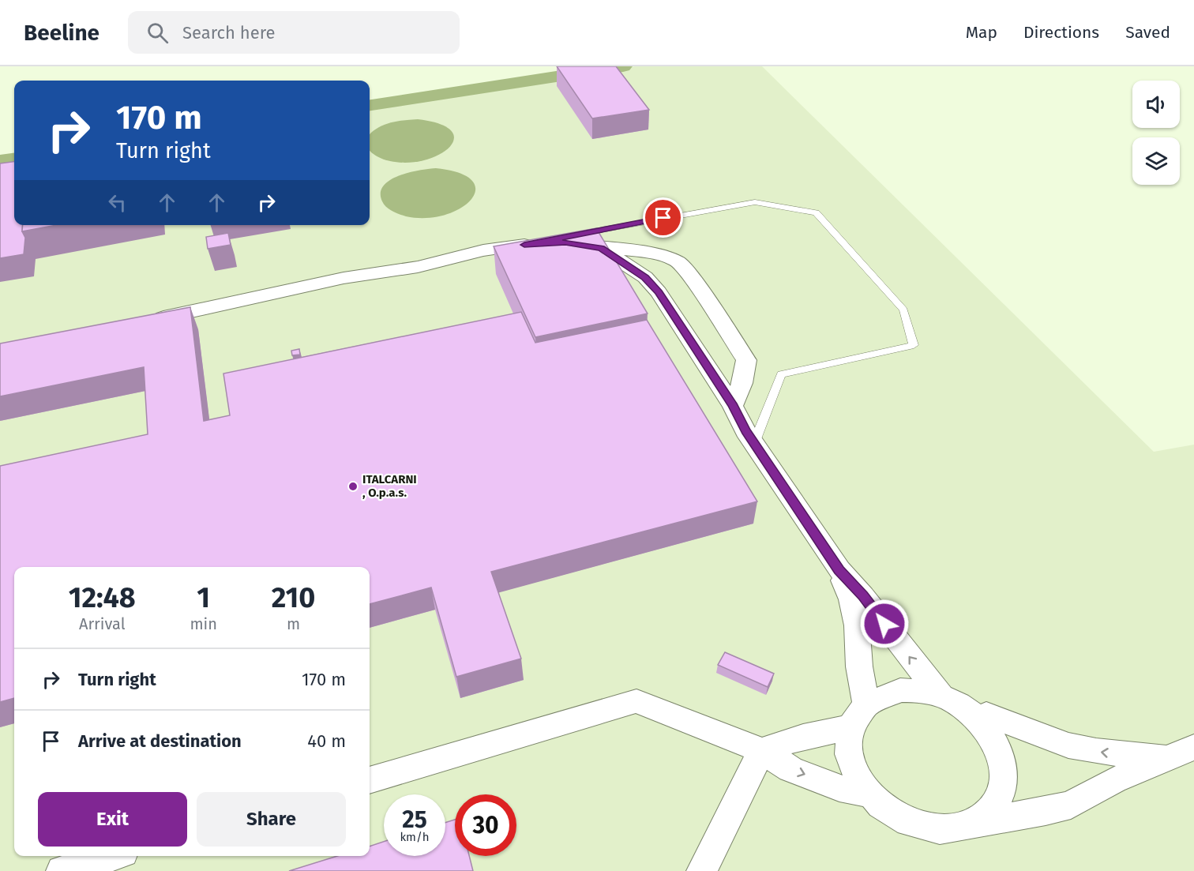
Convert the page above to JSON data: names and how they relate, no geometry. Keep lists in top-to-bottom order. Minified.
{"places":["ITALCARNI , O.p.a.s."],"page":{"header":"Beeline","search":"Search here","nav":["Map","Directions","Saved"],"turn":["170 m","Turn right"],"eta":["12:48","Arrival","1","min","210","m"],"list":[{"name":"Turn right","value":"170 m"},{"name":"Arrive at destination","value":"40 m"}],"buttons":["Exit","Share"],"speed":"25 km/h","limit":"30"}}
